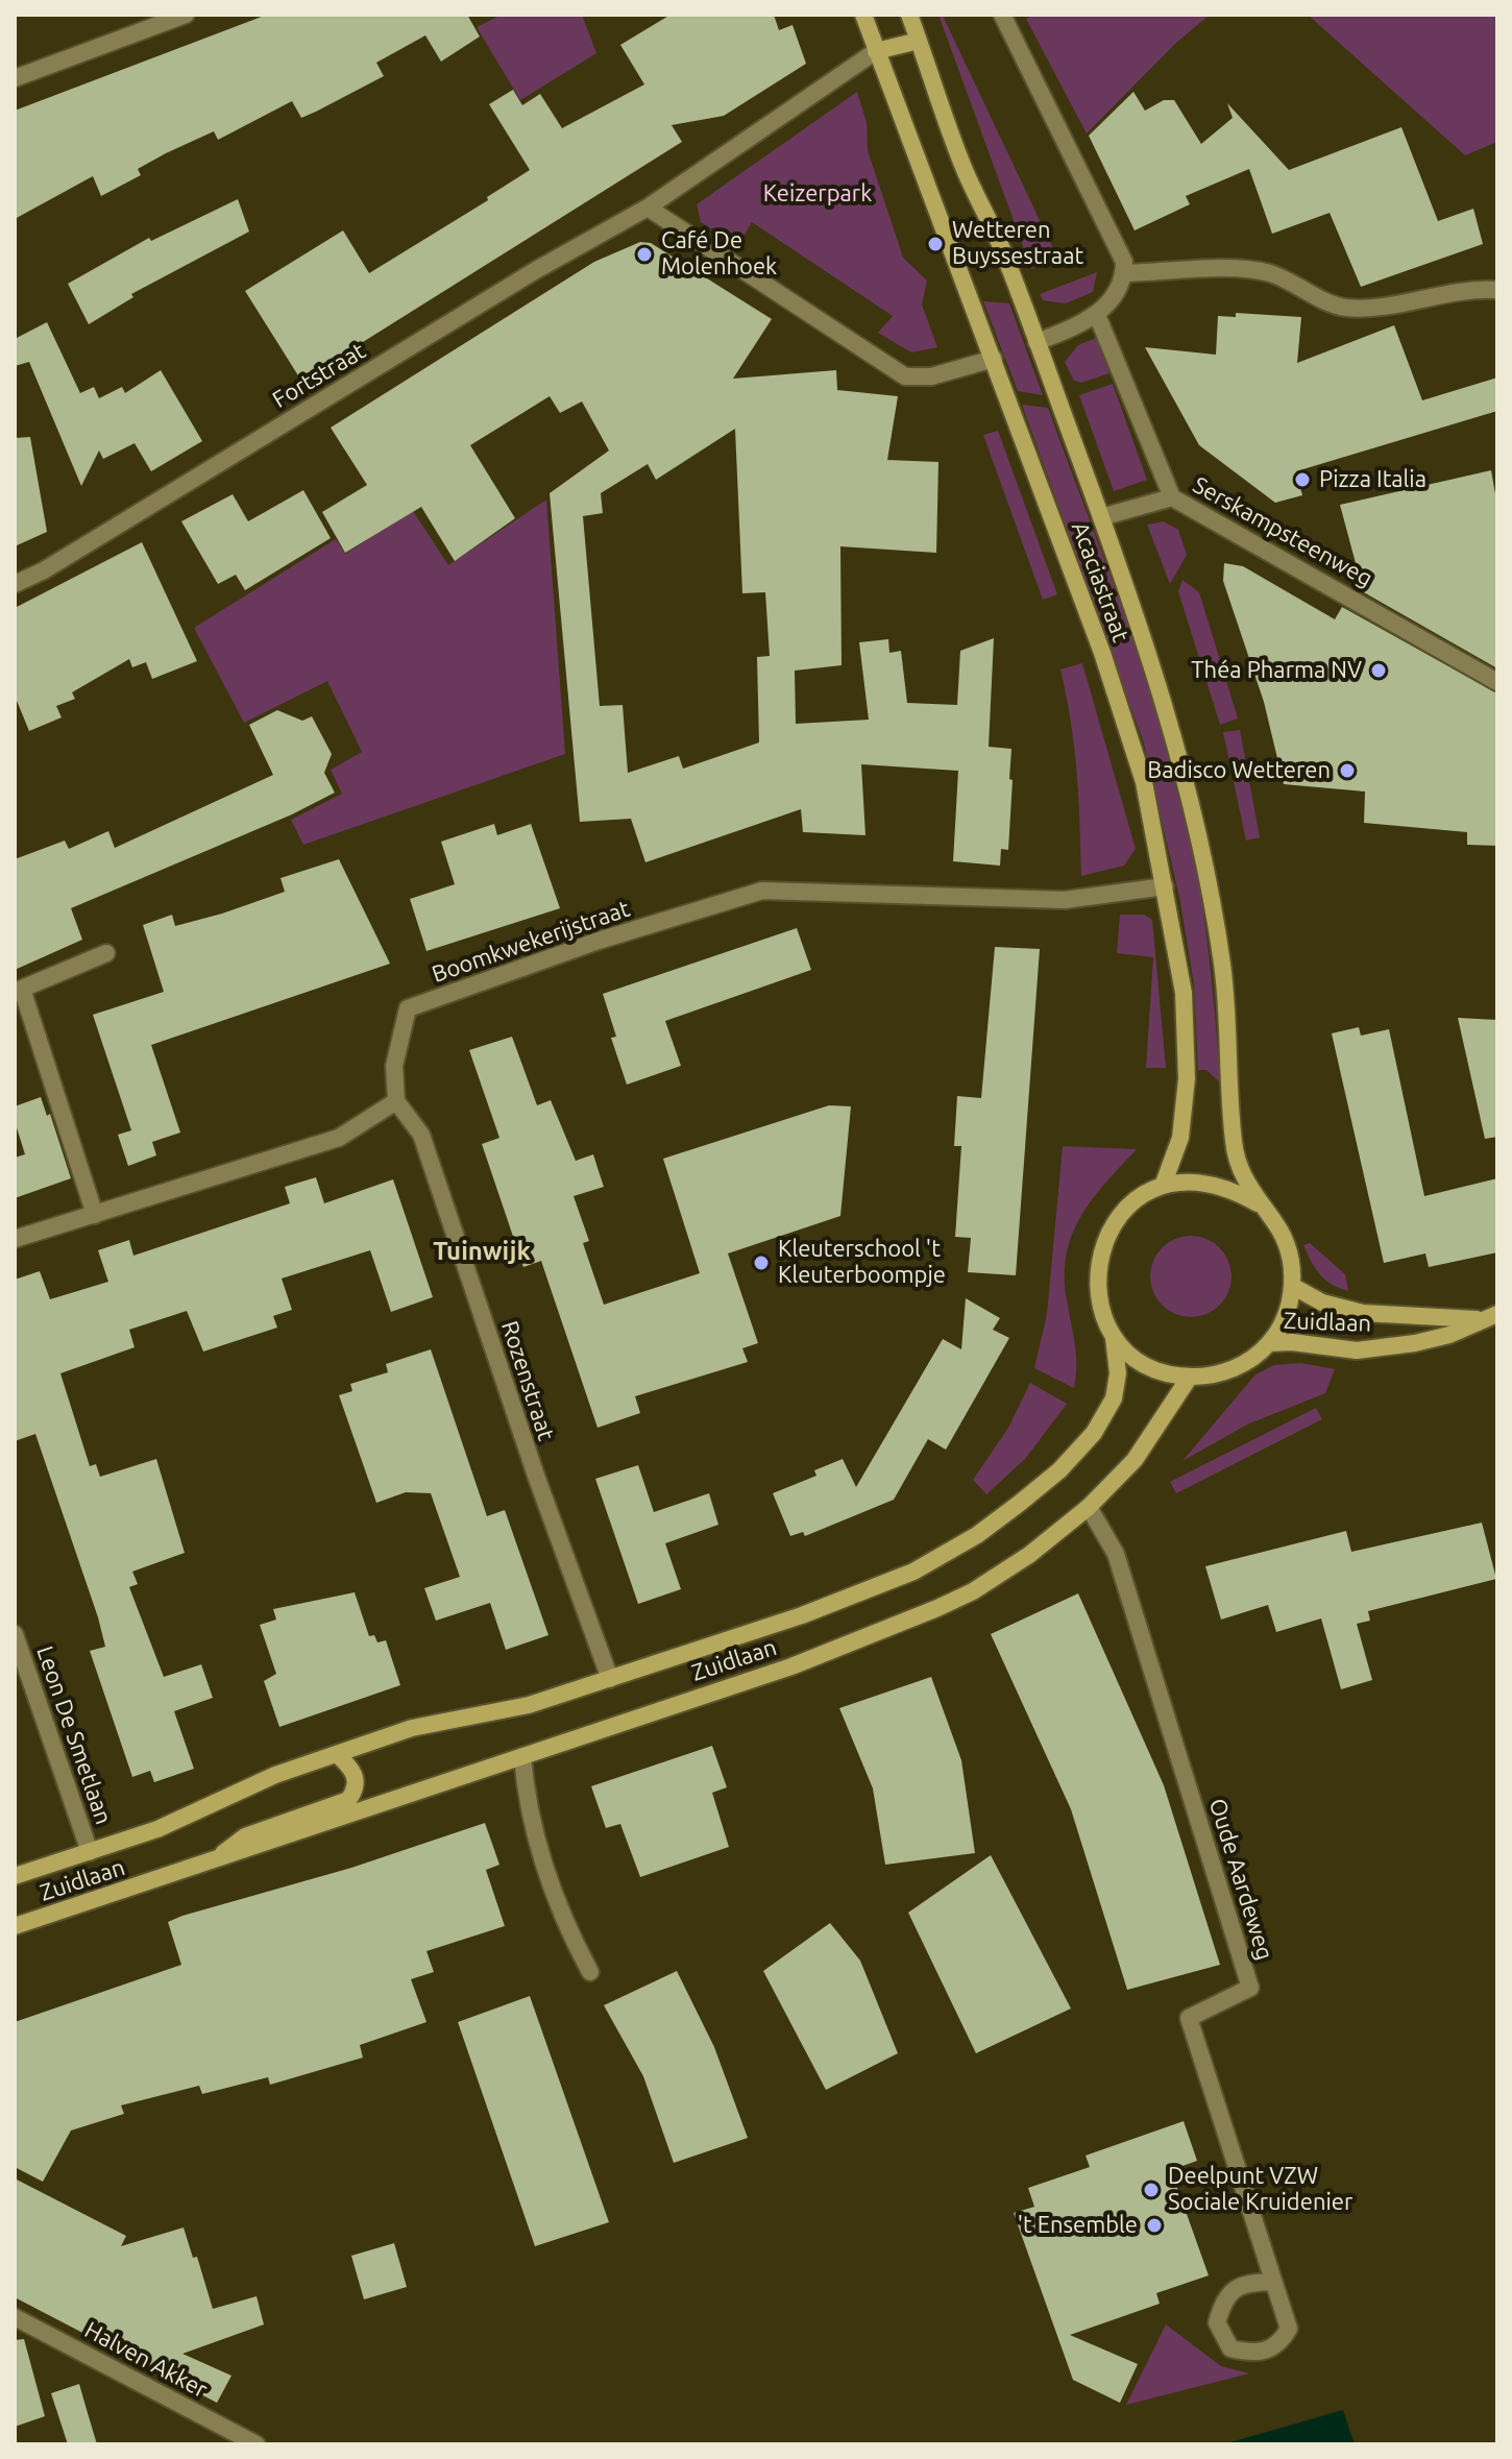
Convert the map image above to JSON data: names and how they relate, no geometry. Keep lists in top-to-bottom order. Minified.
{"streets":{"main road":["Acaciastraat","Zuidlaan"],"street":["Fortstraat","Serskampsteenweg","Boomkwekerijstraat","Rozenstraat","Leon De Smetlaan","Oude Aardeweg","Halven Akker"]},"crossings":[["Fortstraat","Acaciastraat"],["Acaciastraat","Boomkwekerijstraat"],["Acaciastraat","Zuidlaan"],["Boomkwekerijstraat","Rozenstraat"],["Zuidlaan","Rozenstraat"],["Zuidlaan","Leon De Smetlaan"],["Zuidlaan","Oude Aardeweg"]],"districts":["Tuinwijk"],"parks":["Keizerpark"],"places":["Wetteren Buyssestraat","Café De Molenhoek","Pizza Italia","Théa Pharma NV","Badisco Wetteren","Kleuterschool 't Kleuterboompje","Deelpunt VZW Sociale Kruidenier","'t Ensemble"]}
